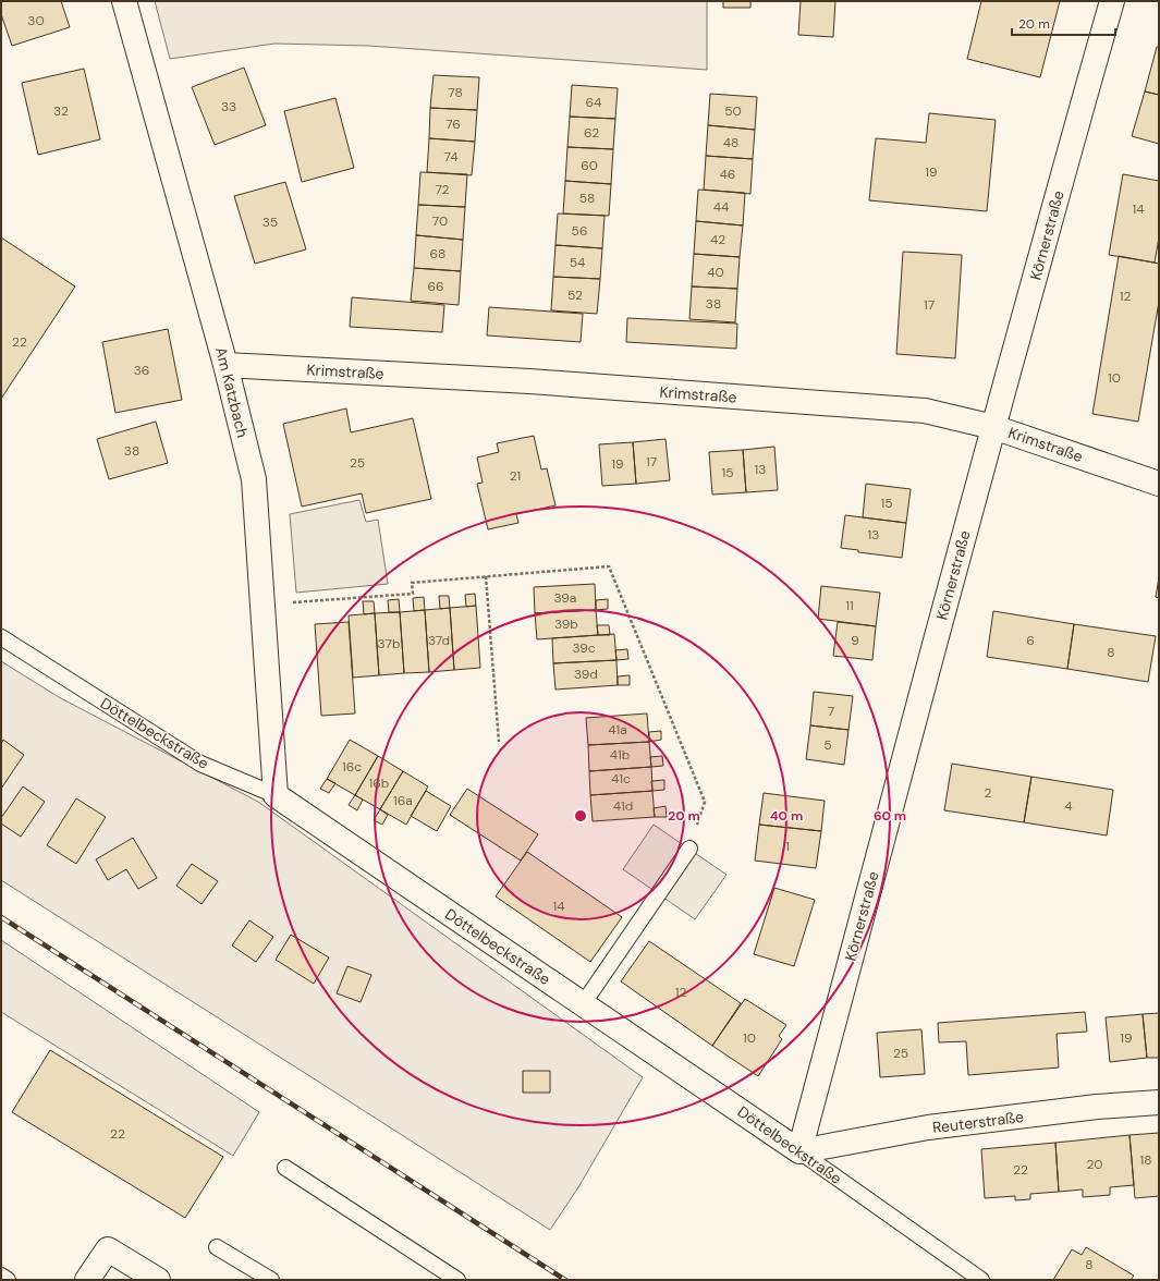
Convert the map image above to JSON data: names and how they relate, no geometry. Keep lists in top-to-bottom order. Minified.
{"streets":{"street":["Körnerstraße","Krimstraße","Am Katzbach","Döttelbeckstraße","Reuterstraße"]},"crossings":[["Körnerstraße","Krimstraße"],["Körnerstraße","Döttelbeckstraße"],["Körnerstraße","Reuterstraße"],["Krimstraße","Am Katzbach"],["Am Katzbach","Döttelbeckstraße"],["Döttelbeckstraße","Reuterstraße"]],"house_numbers":["30","78","64","33","32","50","76","62","48","74","60","19","46","72","58","44","14","70","35","56","42","68","54","40","66","52","12","38","17","22","36","10","38","17","25","19","13","15","21","15","13","39a","11","39b","37d","9","6","37b","39c","8","39d","7","41a","5","41b","16c","41c","16b","2","16a","41d","4","1","14","12","10","19","25","22","18","20","22","8"],"scale_bar":"20 m","rings":["20 m","40 m","60 m"]}
